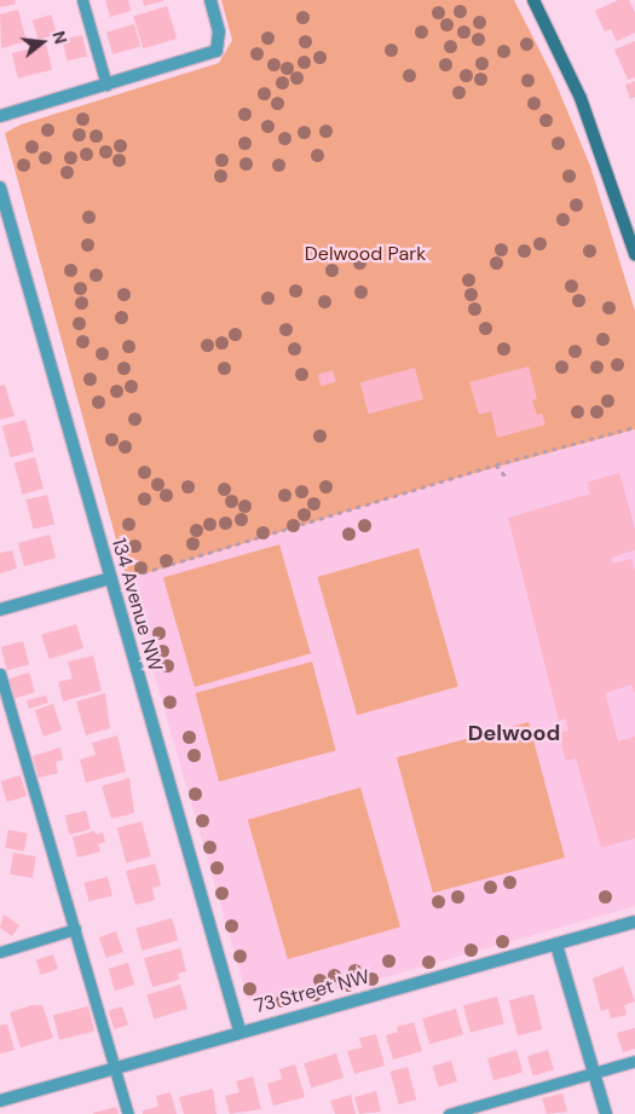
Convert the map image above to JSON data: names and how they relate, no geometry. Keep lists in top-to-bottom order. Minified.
{"streets":{"street":["134 Avenue NW","73 Street NW"]},"crossings":[["134 Avenue NW","73 Street NW"]],"districts":["Delwood"],"parks":["Delwood Park"],"north":"right"}
